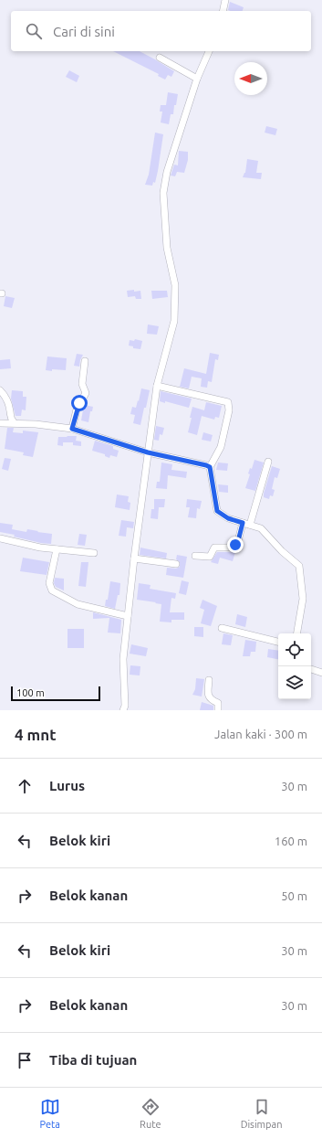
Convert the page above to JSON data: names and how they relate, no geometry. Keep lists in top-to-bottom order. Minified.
{"scale_bar":"100 m","north":"left","page":{"search":"Cari di sini","scale":"100 m","heading":["4 mnt","Jalan kaki · 300 m"],"list":[["Lurus","30 m"],["Belok kiri","160 m"],["Belok kanan","50 m"],["Belok kiri","30 m"],["Belok kanan","30 m"],"Tiba di tujuan"],"nav":["Peta","Rute","Disimpan"]}}
